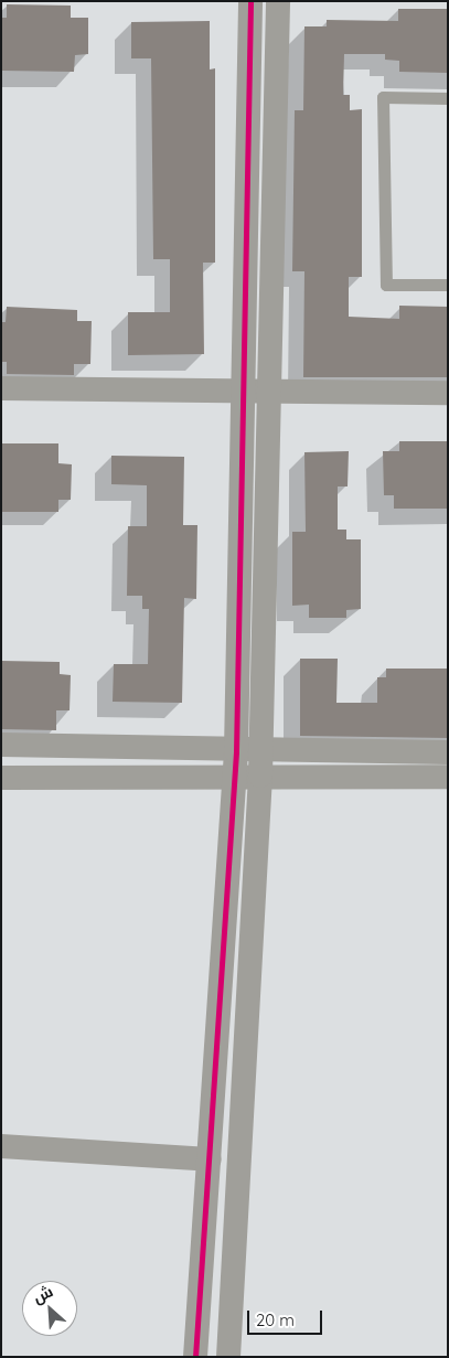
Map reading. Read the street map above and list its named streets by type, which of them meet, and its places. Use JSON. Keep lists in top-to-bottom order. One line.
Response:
{"scale_bar":"20 m","north":"top left"}
